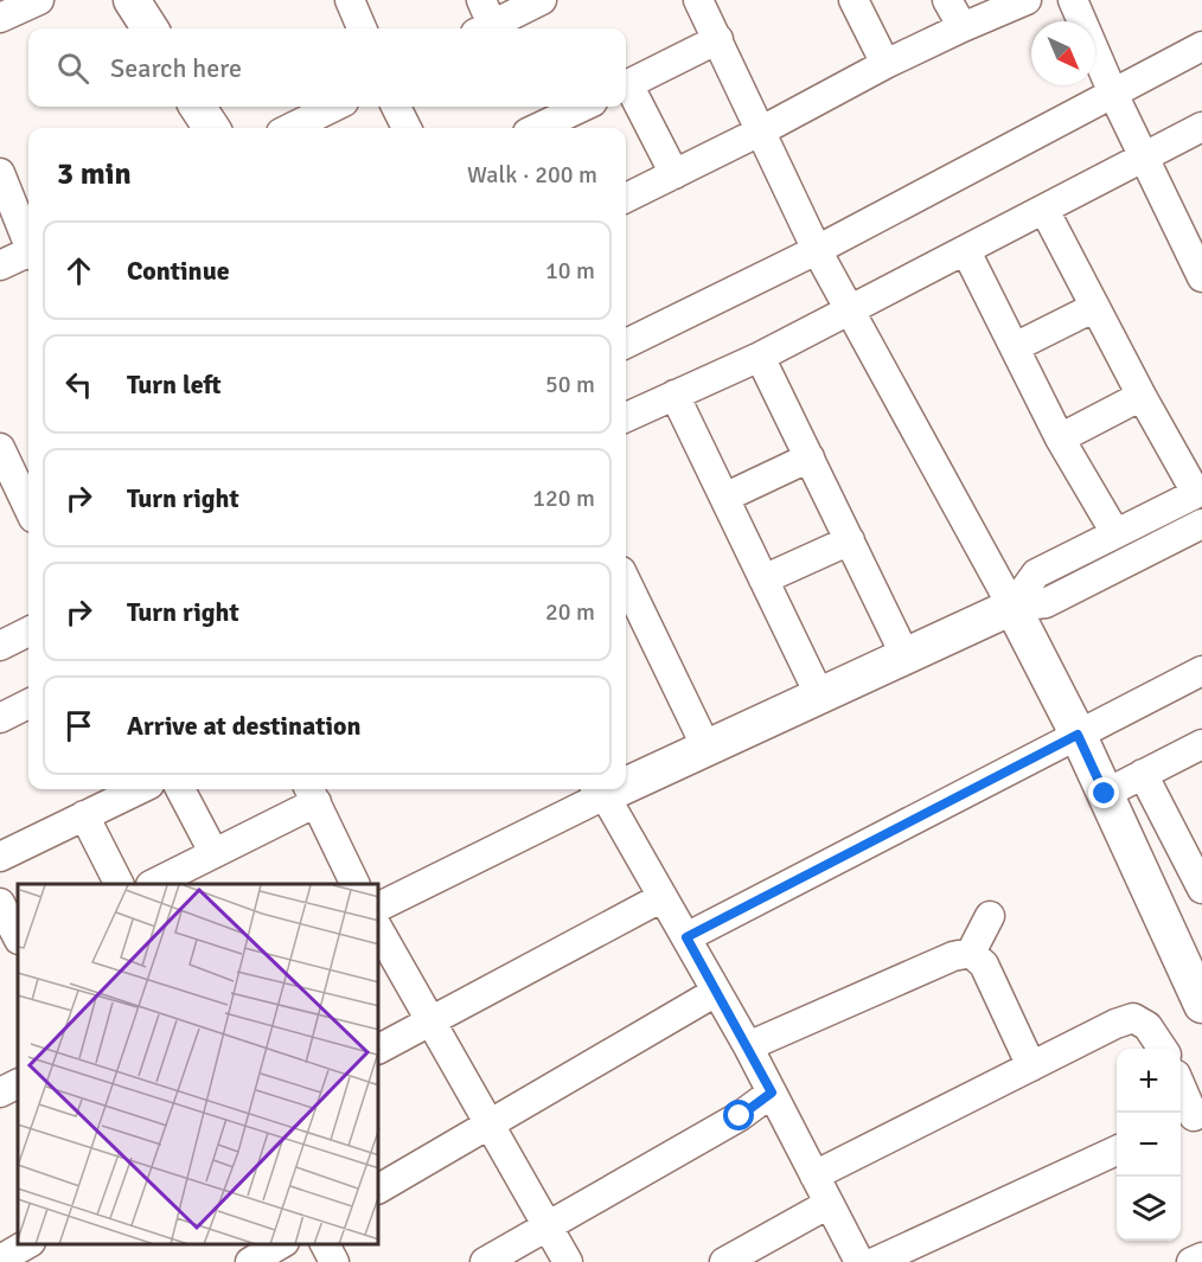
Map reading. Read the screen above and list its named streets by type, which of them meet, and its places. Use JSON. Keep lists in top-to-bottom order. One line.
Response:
{"north":"bottom right","page":{"search":"Search here","heading":["3 min","Walk · 200 m"],"list":[["Continue","10 m"],["Turn left","50 m"],["Turn right","120 m"],["Turn right","20 m"],"Arrive at destination"],"map_buttons":["+","−"]}}
